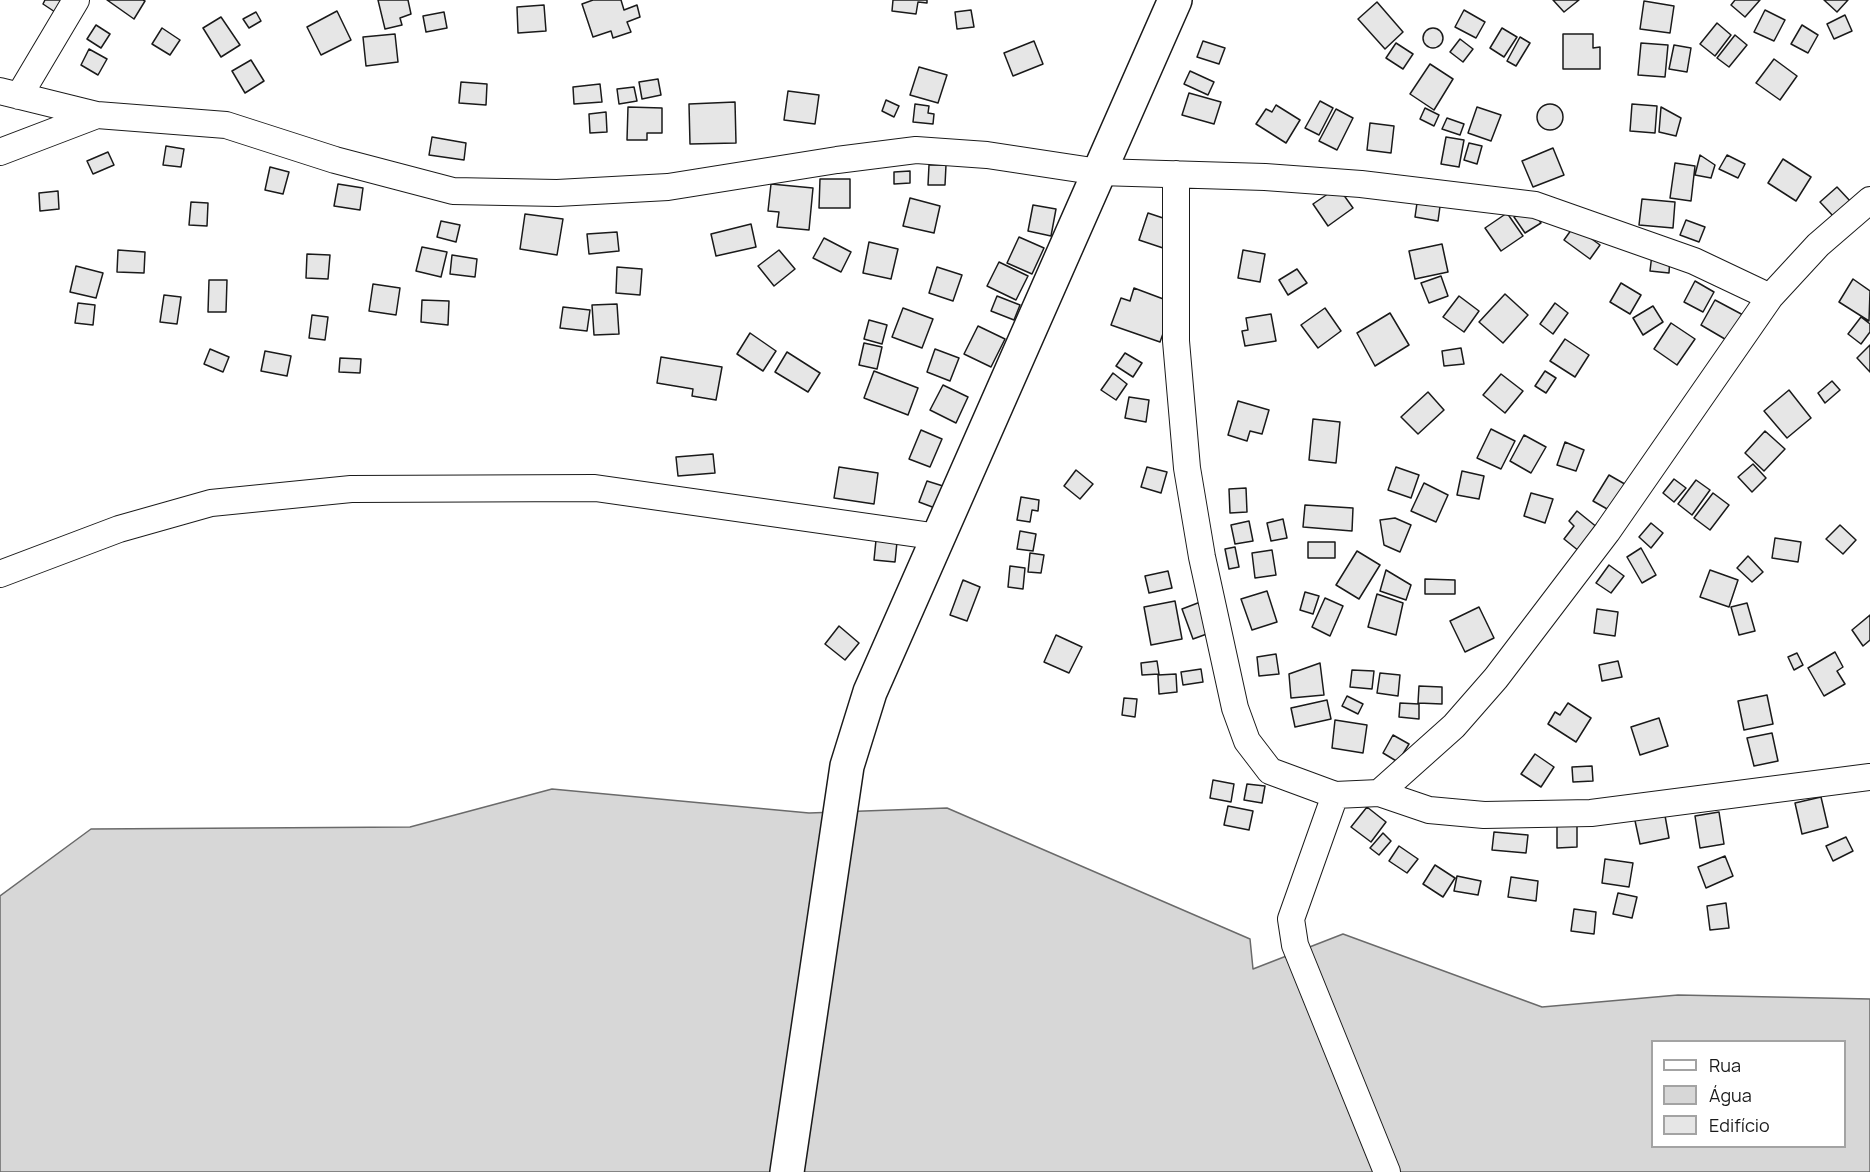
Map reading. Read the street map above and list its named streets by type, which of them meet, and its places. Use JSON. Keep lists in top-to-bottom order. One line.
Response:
{"legend":["Rua","Água","Edifício"]}
